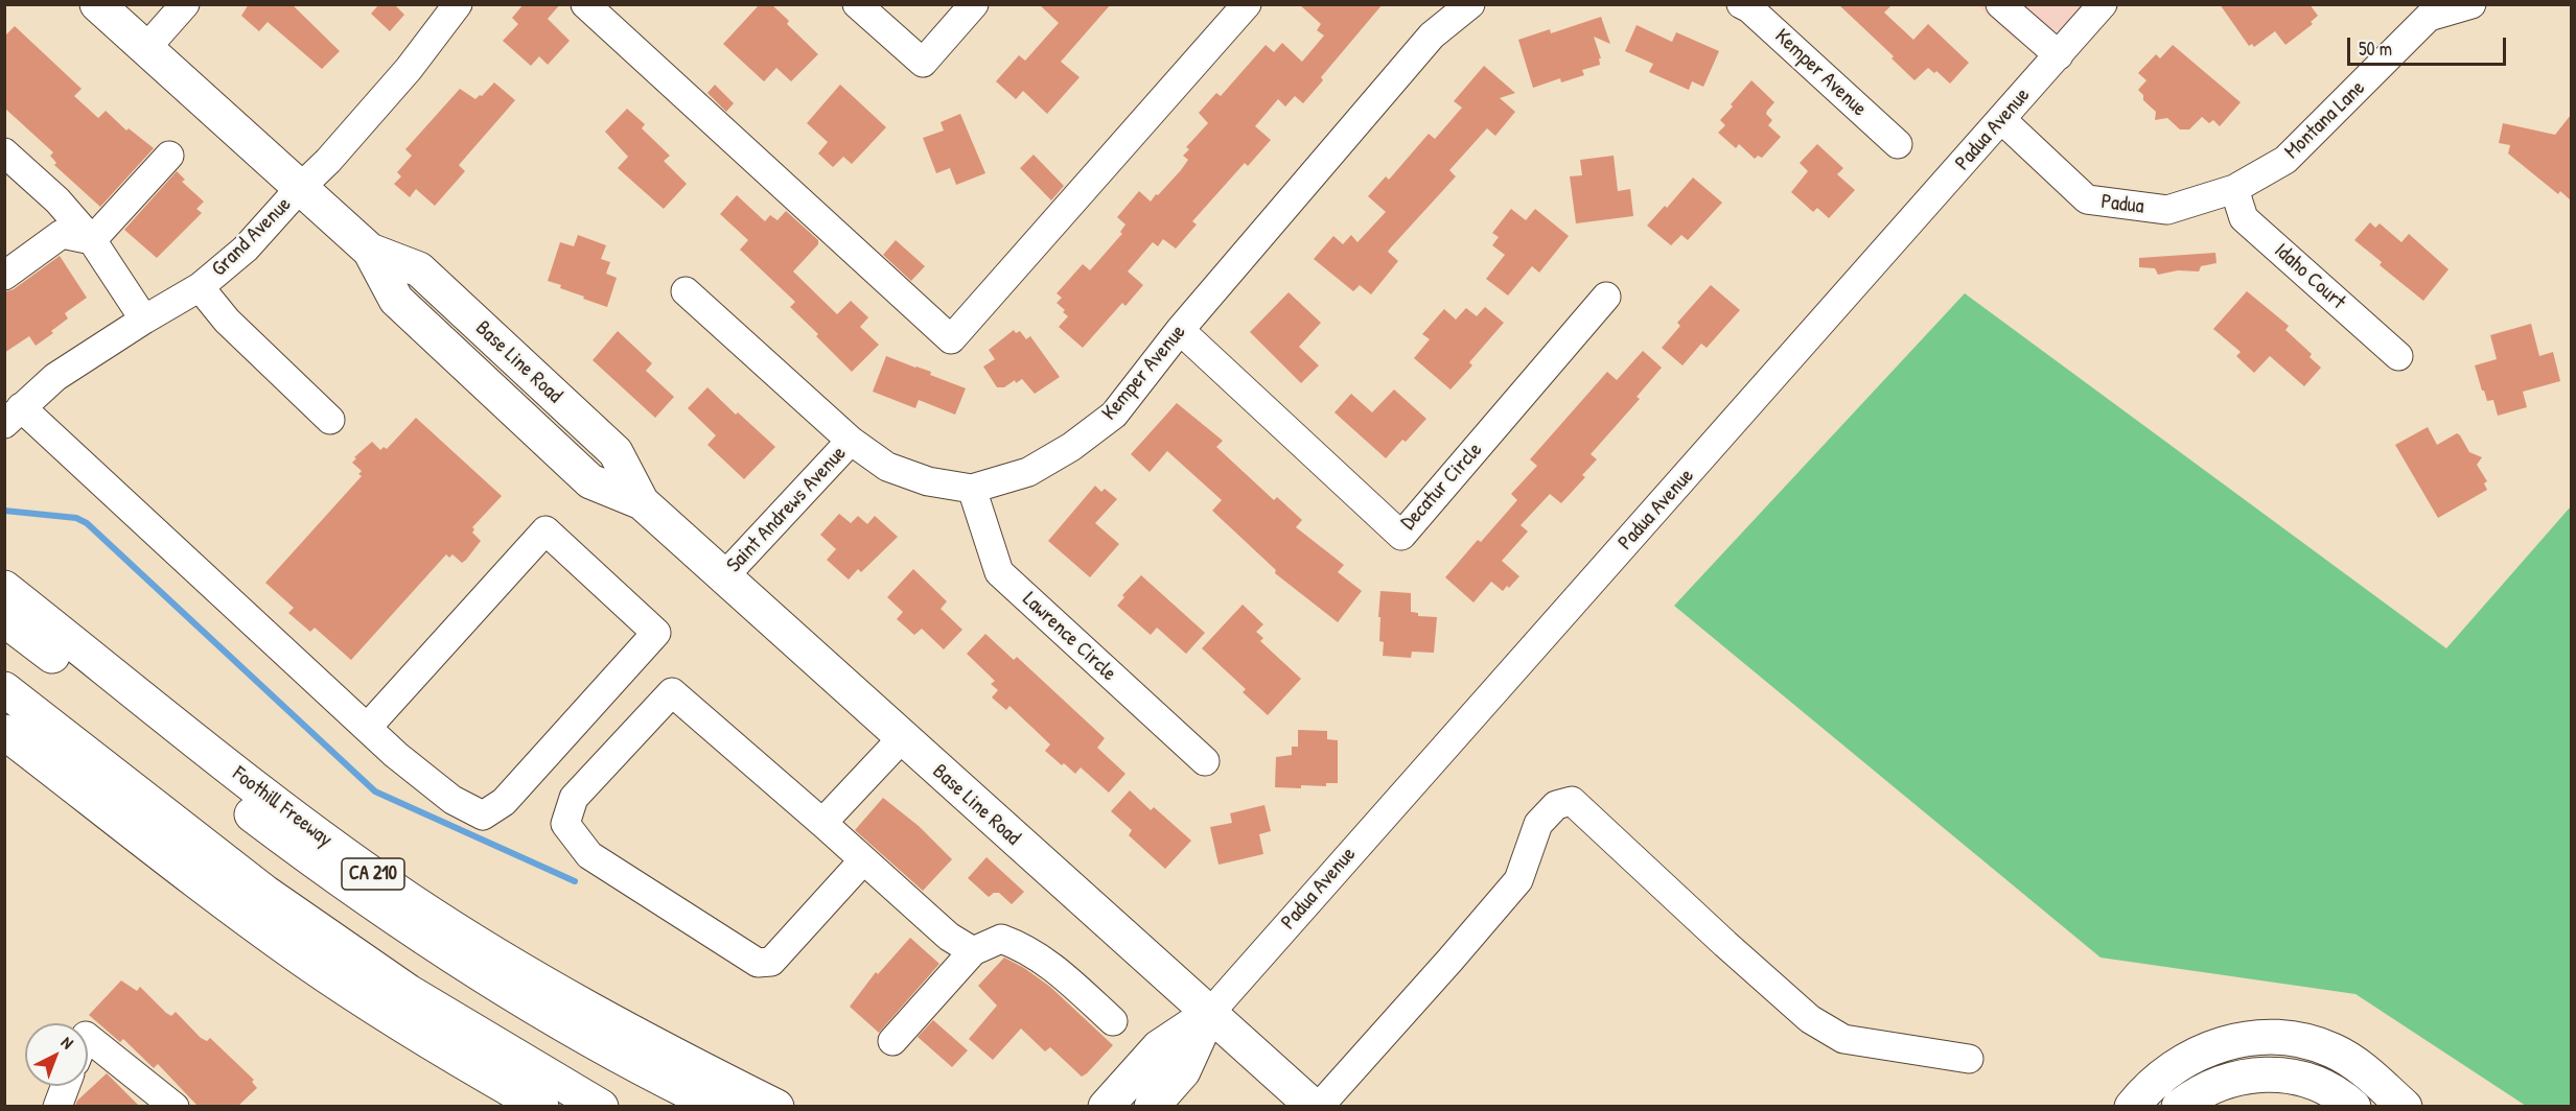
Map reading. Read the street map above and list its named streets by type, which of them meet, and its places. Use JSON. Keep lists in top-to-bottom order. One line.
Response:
{"streets":{"main road":["Base Line Road","Foothill Freeway","CA 210"],"street":["Kemper Avenue","Montana Lane","Padua Avenue","Padua","Grand Avenue","Idaho Court","Decatur Circle","Saint Andrews Avenue","Lawrence Circle"]},"crossings":[["Kemper Avenue","Decatur Circle"],["Kemper Avenue","Saint Andrews Avenue"],["Kemper Avenue","Lawrence Circle"],["Montana Lane","Padua"],["Montana Lane","Idaho Court"],["Padua Avenue","Padua"],["Padua Avenue","Base Line Road"],["Padua","Idaho Court"],["Grand Avenue","Base Line Road"],["Base Line Road","Saint Andrews Avenue"]],"scale_bar":"50 m","north":"top right"}
